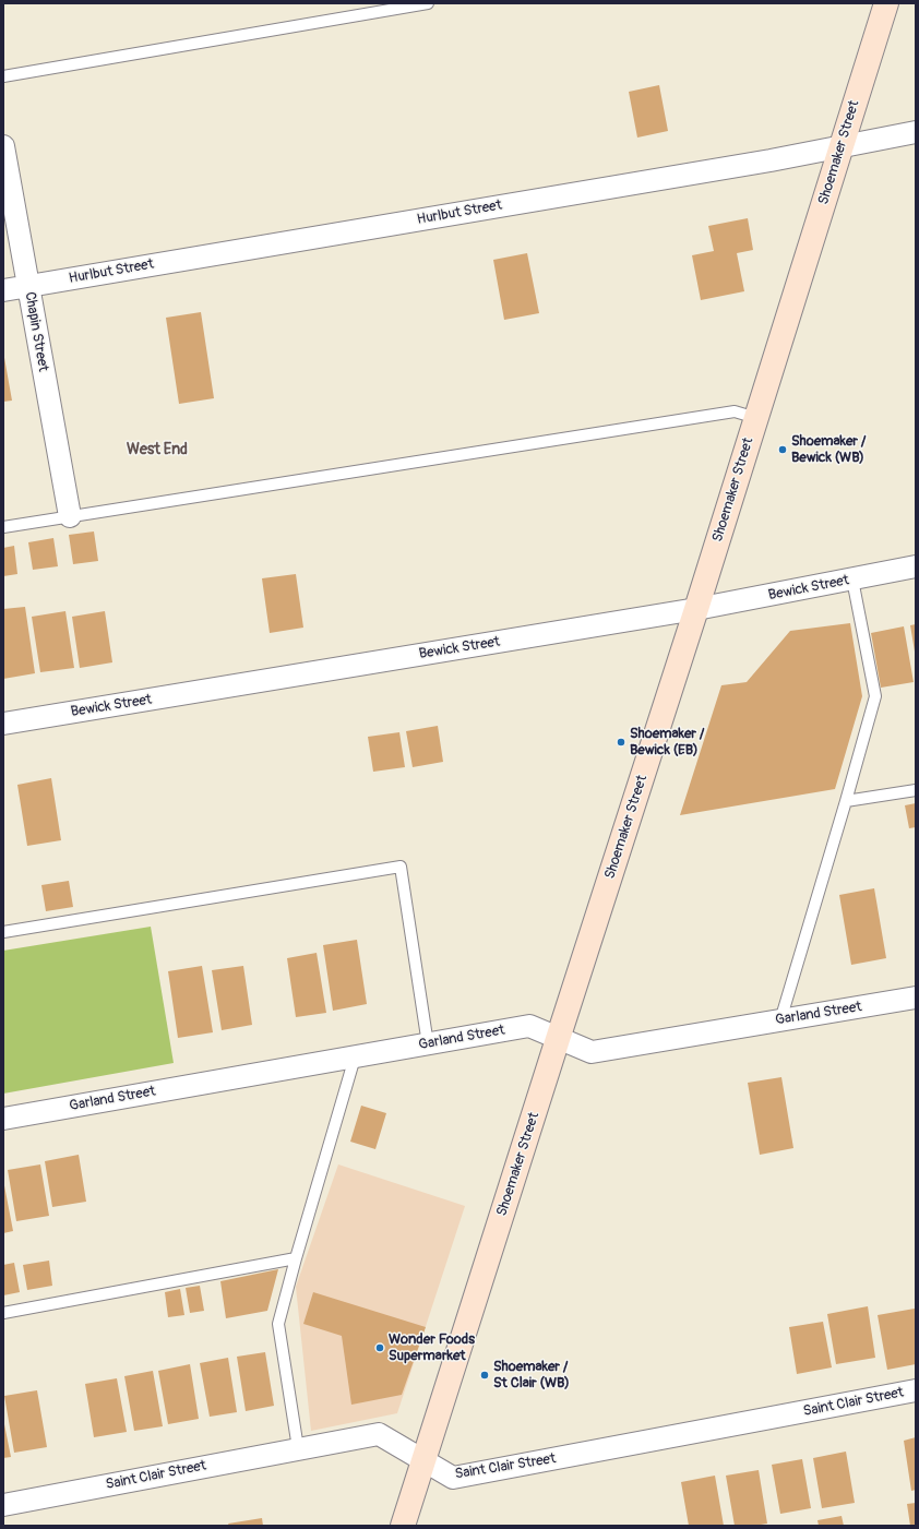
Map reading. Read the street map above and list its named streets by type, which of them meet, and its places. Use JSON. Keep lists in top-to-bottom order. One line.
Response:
{"streets":{"street":["Shoemaker Street","Hurlbut Street","Chapin Street","Bewick Street","Garland Street","Saint Clair Street"]},"crossings":[["Shoemaker Street","Hurlbut Street"],["Shoemaker Street","Bewick Street"],["Shoemaker Street","Garland Street"],["Shoemaker Street","Saint Clair Street"],["Hurlbut Street","Chapin Street"]],"districts":["West End"],"places":["Shoemaker / Bewick (WB)","Shoemaker / Bewick (EB)","Wonder Foods Supermarket","Shoemaker / St Clair (WB)"]}
